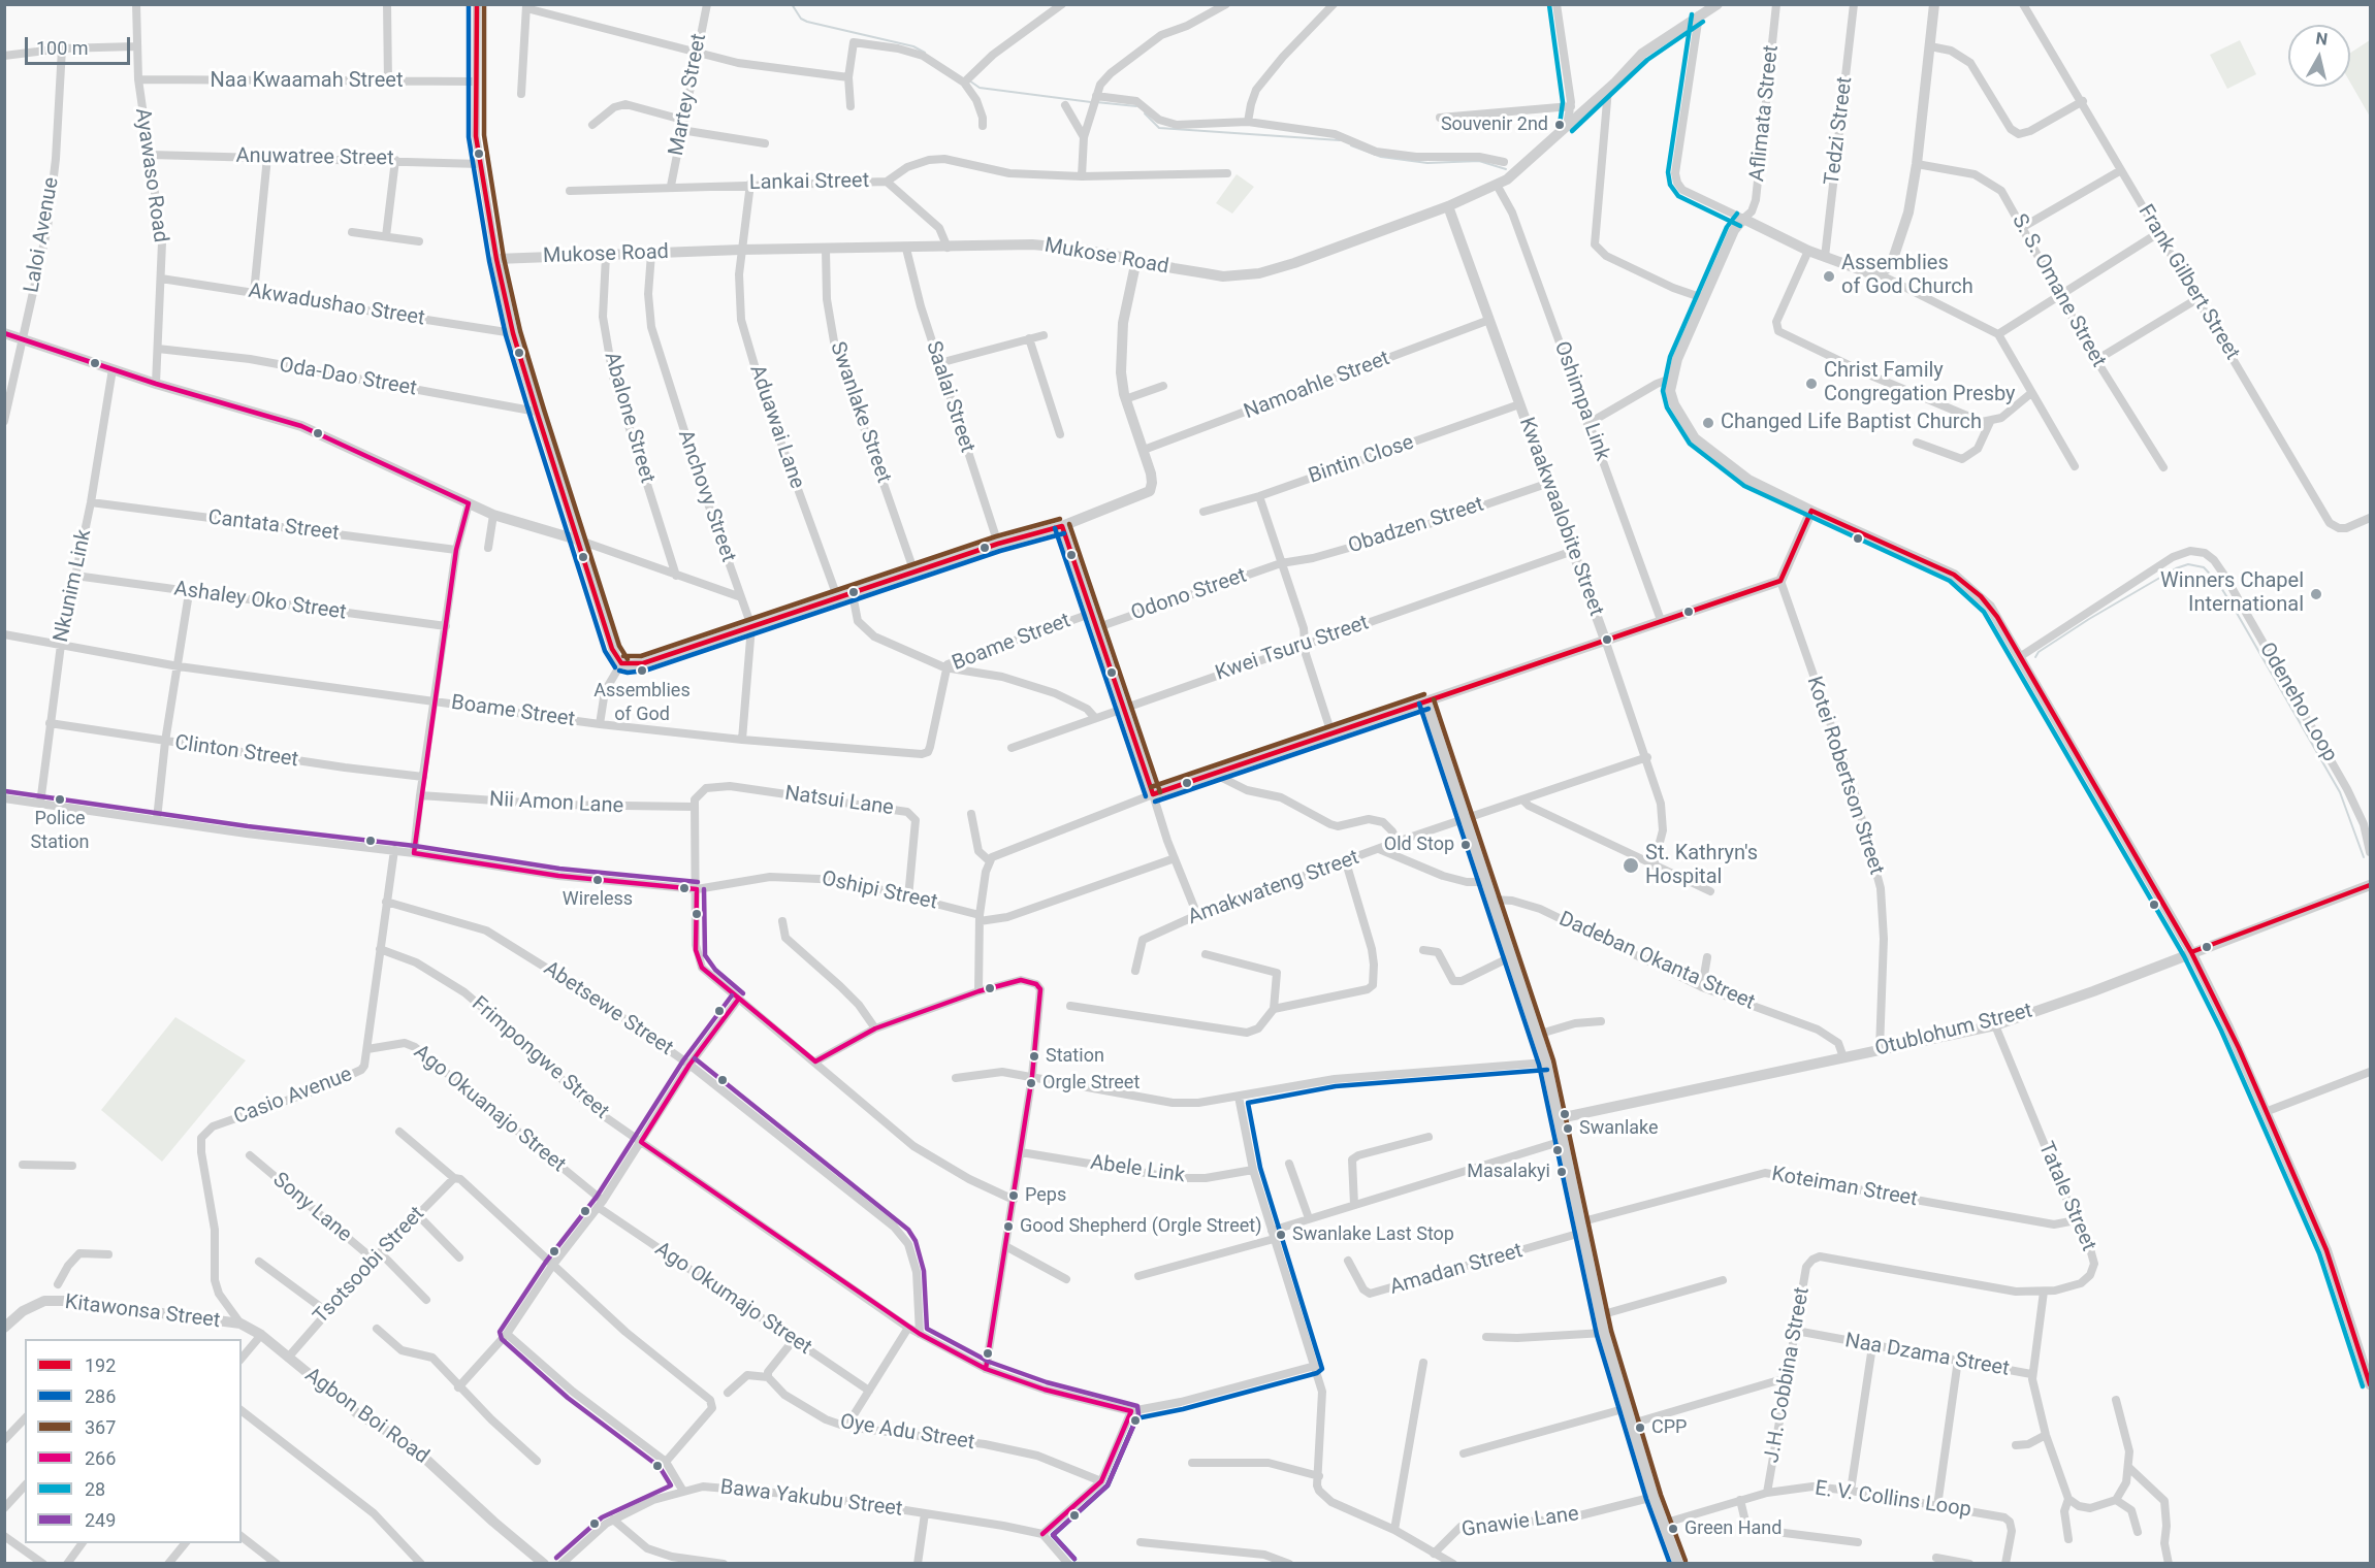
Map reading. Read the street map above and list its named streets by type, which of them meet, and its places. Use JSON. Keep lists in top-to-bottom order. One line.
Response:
{"streets":{"street":["Naa Kwaamah Street","Martey Street","Aflimata Street","Tedzi Street","Anuwatree Street","Ayawaso Road","Lankai Street","Laloi Avenue","Mukose Road","Frank Gilbert Street","S. S. Omane Street","Akwadushao Street","Oda-Dao Street","Namoahle Street","Saalai Street","Oshimpa Link","Swanlake Street","Abalone Street","Aduawai Lane","Bintin Close","Anchovy Street","Kwaakwaalobite Street","Cantata Street","Obadzen Street","Nkunim Link","Odono Street","Ashaley Oko Street","Boame Street","Kwei Tsuru Street","Odeneho Loop","Clinton Street","Kotei Robertson Street","Natsui Lane","Nii Amon Lane","Amakwateng Street","Oshipi Street","Dadeban Okanta Street","Abetsewe Street","Otublohum Street","Frimpongwe Street","Casio Avenue","Ago Okuanajo Street","Abele Link","Koteiman Street","Tatale Street","Sony Lane","Tsotsoobi Street","Amadan Street","Ago Okumajo Street","Kitawonsa Street","Naa Dzama Street","J.H. Cobbina Street","Agbon Boi Road","Oye Adu Street","Bawa Yakubu Street","E. V. Collins Loop","Gnawie Lane"]},"crossings":[["Naa Kwaamah Street","Ayawaso Road"],["Martey Street","Lankai Street"],["Anuwatree Street","Ayawaso Road"],["Ayawaso Road","Akwadushao Street"],["Ayawaso Road","Oda-Dao Street"],["Lankai Street","Aduawai Lane"],["Mukose Road","Saalai Street"],["Mukose Road","Oshimpa Link"],["Mukose Road","Swanlake Street"],["Mukose Road","Abalone Street"],["Mukose Road","Aduawai Lane"],["Mukose Road","Anchovy Street"],["Mukose Road","Kwaakwaalobite Street"],["Namoahle Street","Kwaakwaalobite Street"],["Bintin Close","Kwaakwaalobite Street"],["Anchovy Street","Boame Street"],["Kwaakwaalobite Street","Obadzen Street"],["Kwaakwaalobite Street","Kwei Tsuru Street"],["Kwaakwaalobite Street","Amakwateng Street"],["Cantata Street","Nkunim Link"],["Obadzen Street","Odono Street"],["Nkunim Link","Ashaley Oko Street"],["Nkunim Link","Boame Street"],["Nkunim Link","Clinton Street"],["Nkunim Link","Oshipi Street"],["Kotei Robertson Street","Otublohum Street"],["Natsui Lane","Nii Amon Lane"],["Natsui Lane","Oshipi Street"],["Oshipi Street","Casio Avenue"],["Dadeban Okanta Street","Otublohum Street"],["Abetsewe Street","Frimpongwe Street"],["Abetsewe Street","Casio Avenue"],["Otublohum Street","Tatale Street"],["Frimpongwe Street","Casio Avenue"],["Casio Avenue","Ago Okuanajo Street"],["Casio Avenue","Kitawonsa Street"],["Casio Avenue","Agbon Boi Road"],["Ago Okuanajo Street","Ago Okumajo Street"],["Koteiman Street","Tatale Street"],["Koteiman Street","Amadan Street"],["Tatale Street","J.H. Cobbina Street"],["Sony Lane","Tsotsoobi Street"],["Tsotsoobi Street","Agbon Boi Road"],["Kitawonsa Street","Agbon Boi Road"],["Naa Dzama Street","J.H. Cobbina Street"],["J.H. Cobbina Street","E. V. Collins Loop"]],"places":["Souvenir 2nd","Assemblies of God Church","Christ Family Congregation Presby","Changed Life Baptist Church","Winners Chapel International","Assemblies of God","Police Station","Old Stop","St. Kathryn's Hospital","Wireless","Station","Orgle Street","Swanlake","Masalakyi","Peps","Good Shepherd (Orgle Street)","Swanlake Last Stop","CPP","Green Hand"],"lines":["transit line 192","transit line 286","transit line 367","transit line 28","transit line 266","transit line 249"],"legend":["192","286","367","266","28","249"],"scale_bar":"100 m","north":"top"}
